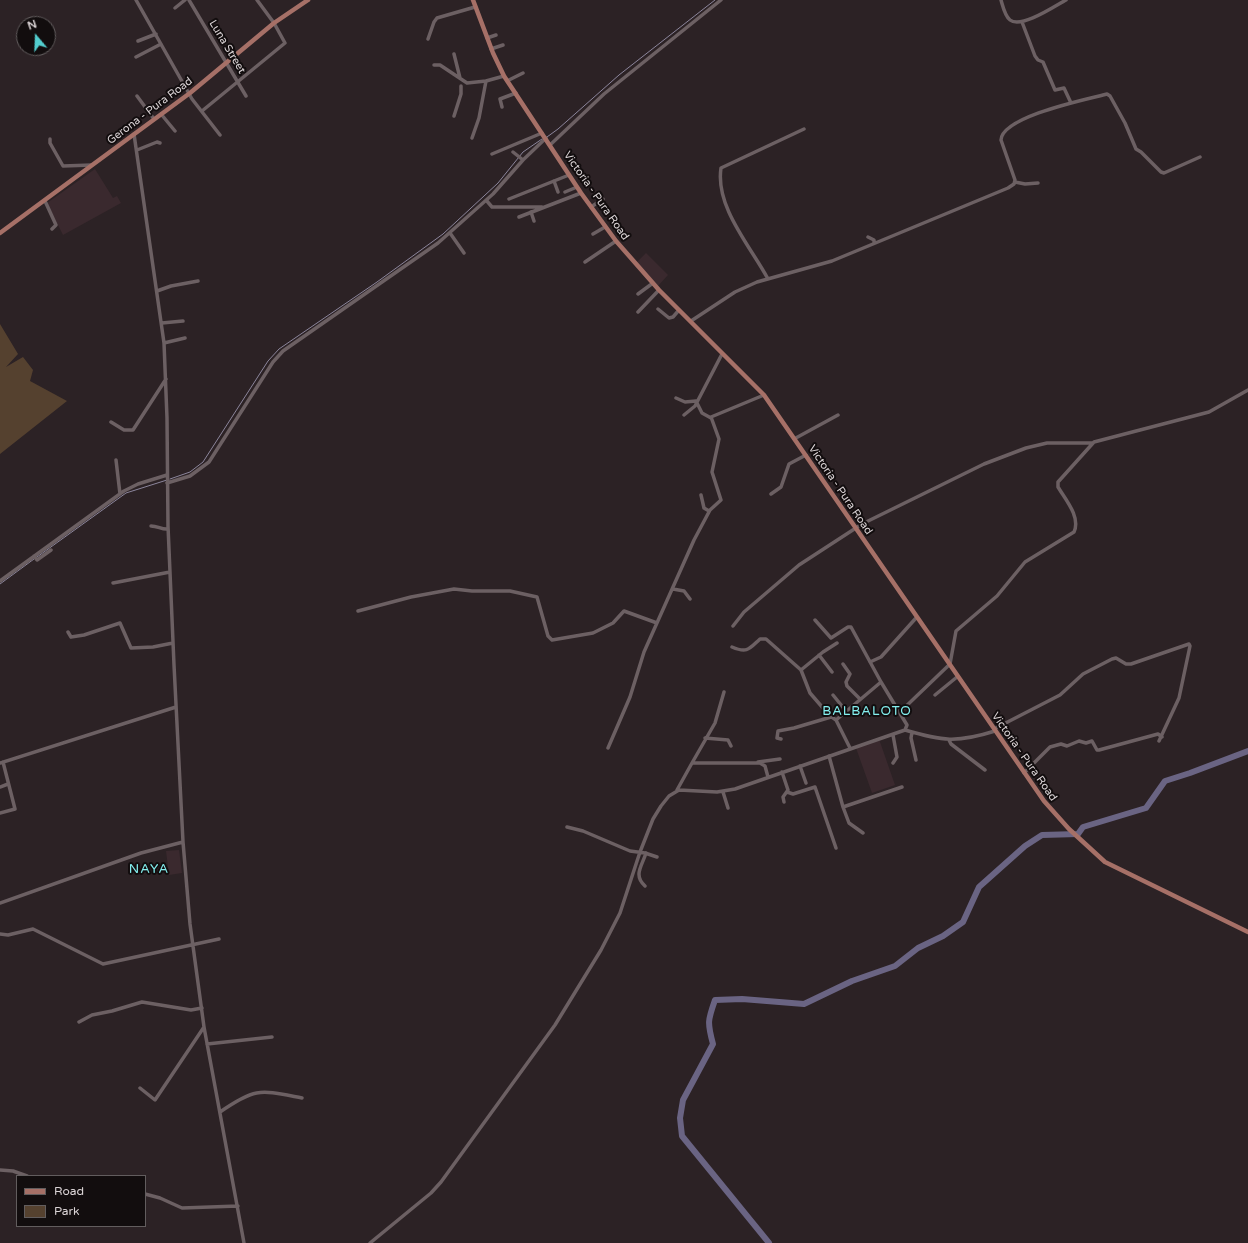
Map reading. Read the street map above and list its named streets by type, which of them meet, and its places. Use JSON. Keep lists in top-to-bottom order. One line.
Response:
{"streets":{"main road":["Gerona - Pura Road","Victoria - Pura Road"],"street":["Luna Street"]},"crossings":[["Luna Street","Gerona - Pura Road"]],"districts":["BALBALOTO","NAYA"],"legend":["Road","Park"],"north":"top"}
